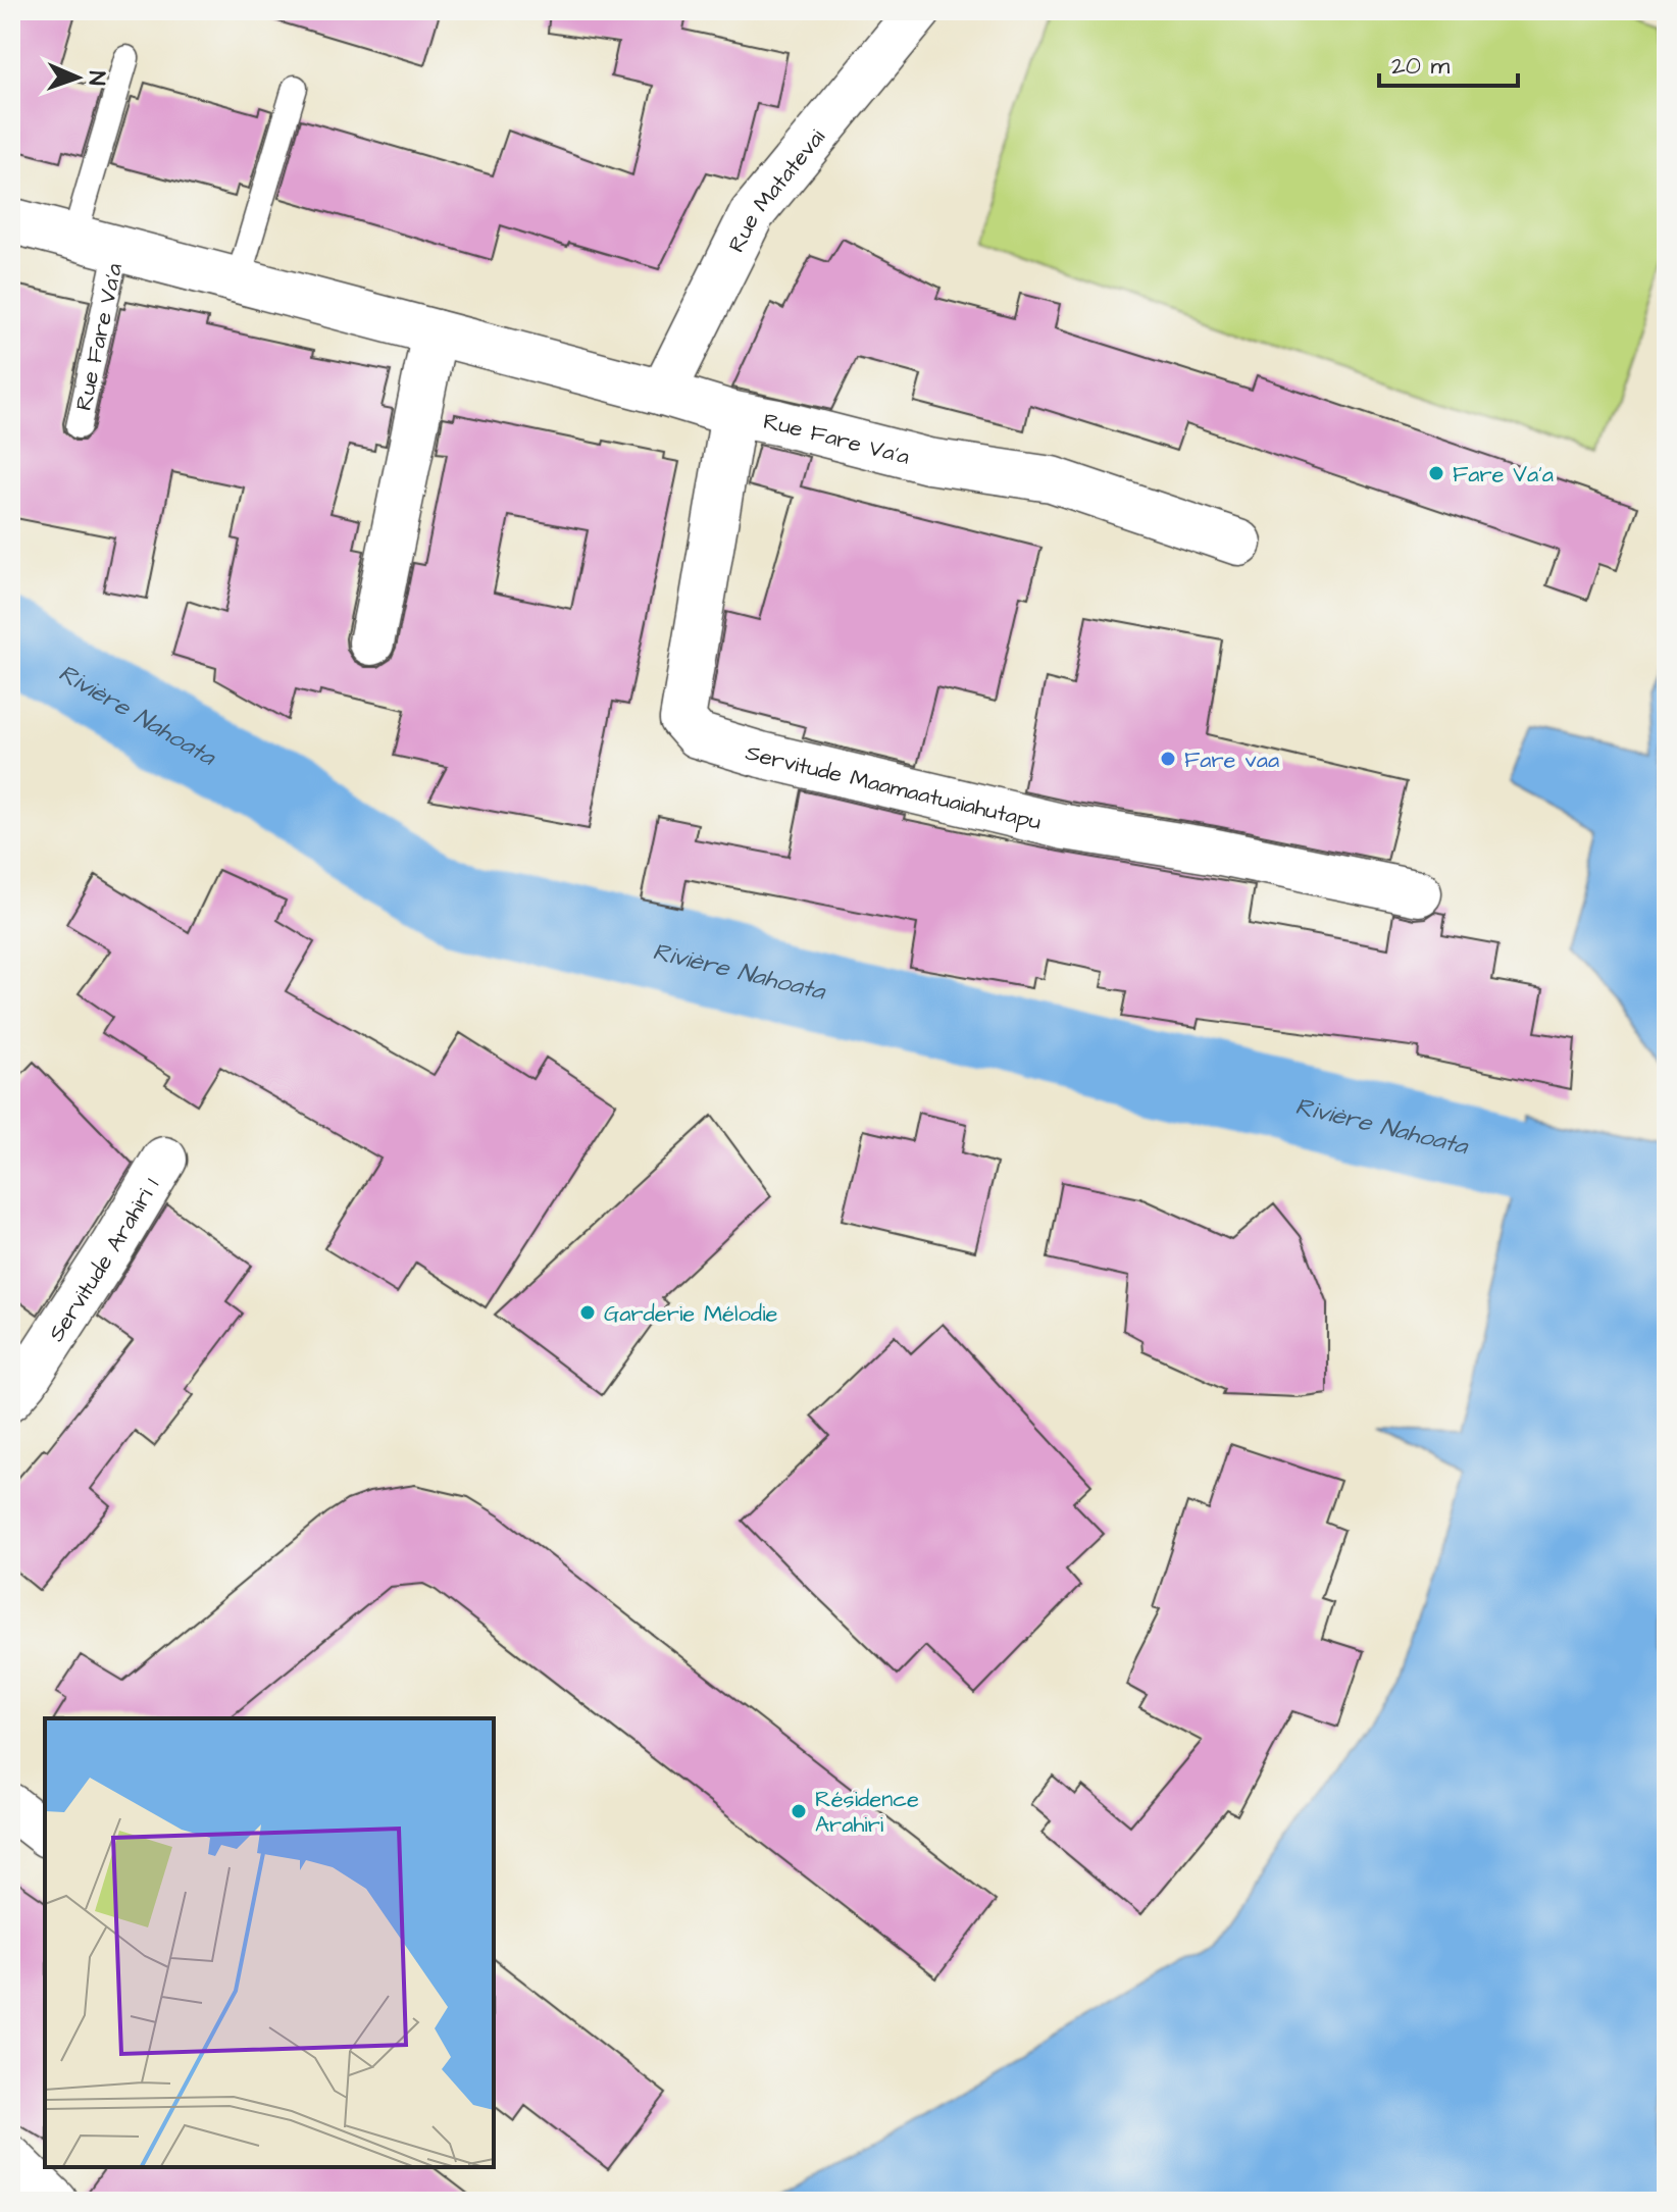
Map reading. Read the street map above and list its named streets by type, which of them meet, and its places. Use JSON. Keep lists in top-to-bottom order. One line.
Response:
{"streets":{"street":["Rue Matatevai","Rue Fare Va'a","Servitude Maamaatuaiahutapu","Servitude Arahiri 1"]},"crossings":[["Rue Matatevai","Rue Fare Va'a"],["Rue Fare Va'a","Servitude Maamaatuaiahutapu"]],"water":["Rivière Nahoata"],"places":["Fare Va’a","Fare vaa","Garderie Mélodie","Résidence Arahiri"],"scale_bar":"20 m","north":"right"}
